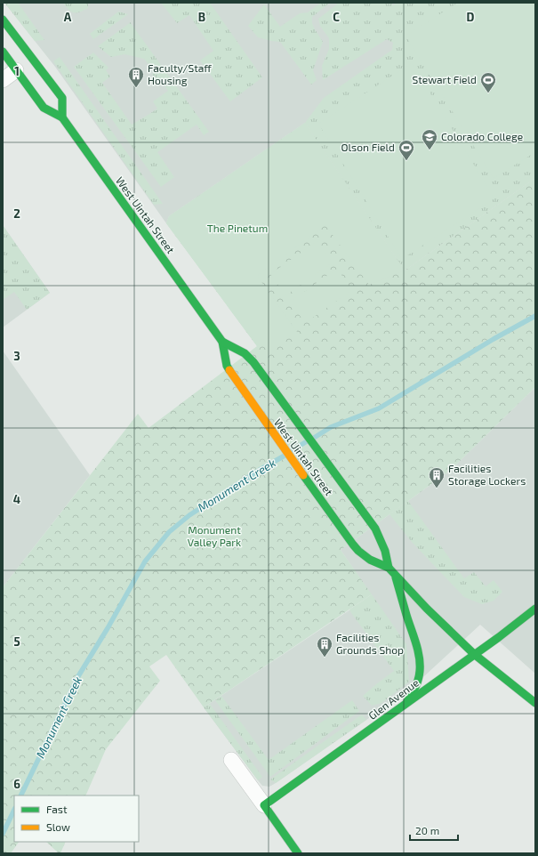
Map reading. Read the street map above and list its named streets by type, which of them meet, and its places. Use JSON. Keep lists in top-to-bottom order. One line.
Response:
{"streets":{"main road":["West Uintah Street","Glen Avenue"]},"crossings":[["West Uintah Street","Glen Avenue"]],"water":["Monument Creek"],"parks":["The Pinetum","Monument Valley Park"],"places":{"building":["Faculty/Staff Housing","Facilities Storage Lockers","Facilities Grounds Shop"],"sports":["Stewart Field","Olson Field"],"school or university":["Colorado College"]},"legend":["Fast","Slow"],"scale_bar":"20 m","grid":{"columns":["A","B","C","D"],"rows":["1","2","3","4","5","6"]}}
